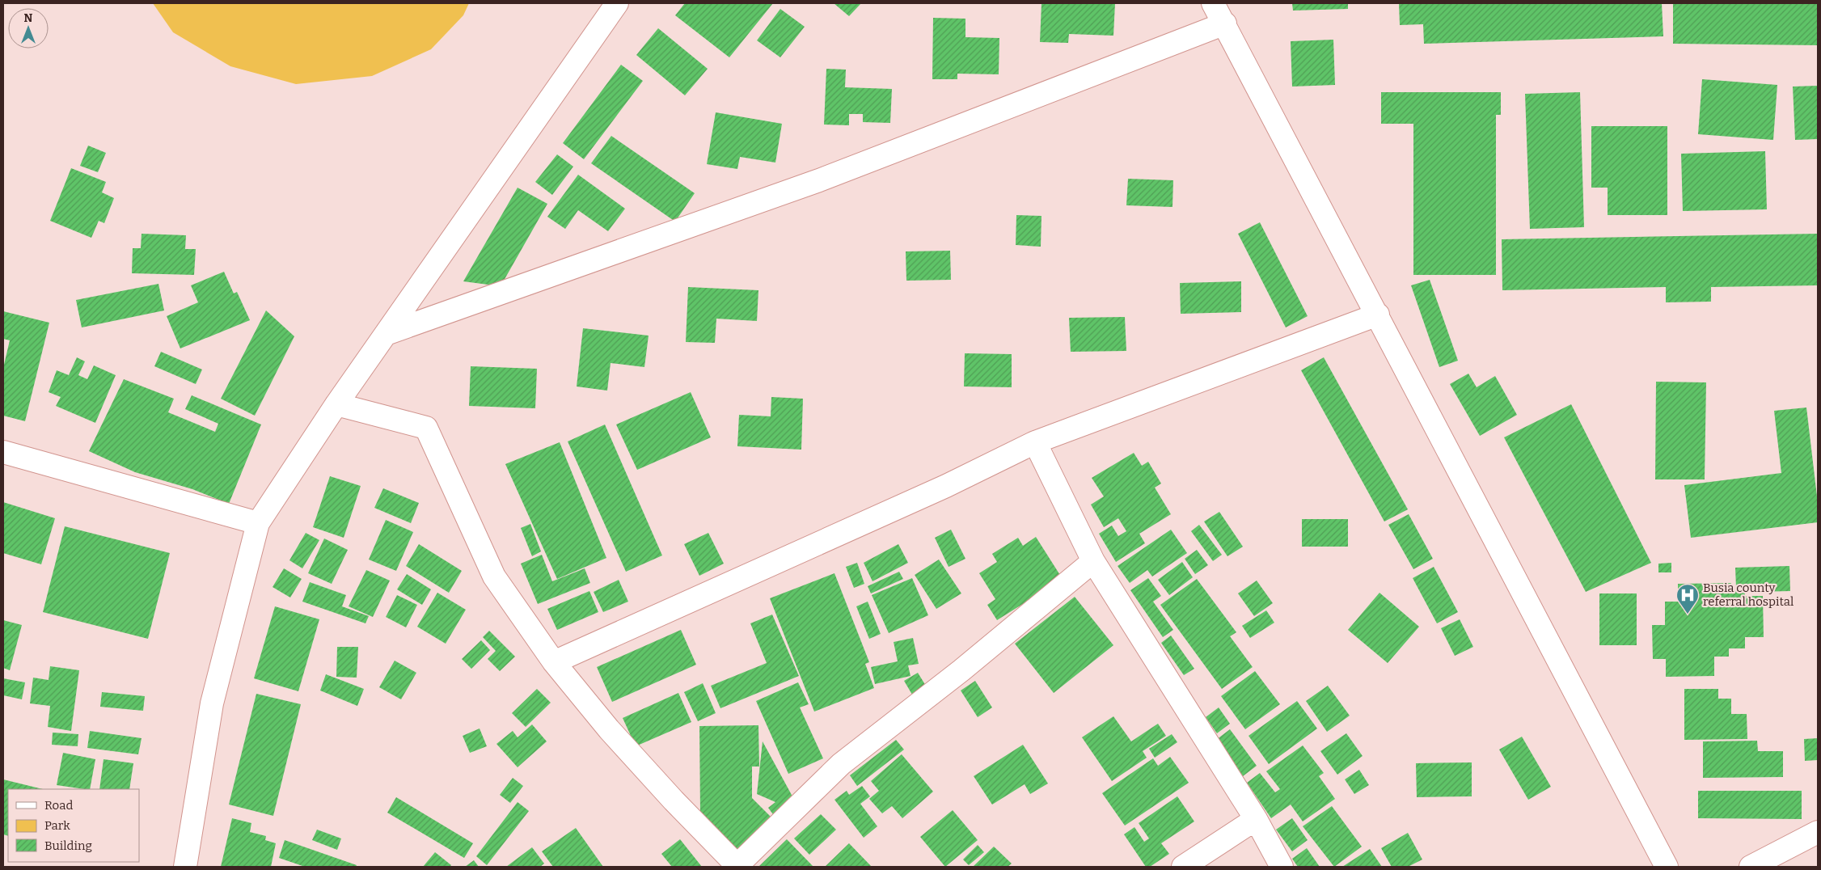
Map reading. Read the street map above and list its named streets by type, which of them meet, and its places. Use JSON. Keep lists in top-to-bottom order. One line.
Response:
{"places":{"hospital":["Busia county referral hospital"]},"legend":["Road","Park","Building"],"north":"top"}
